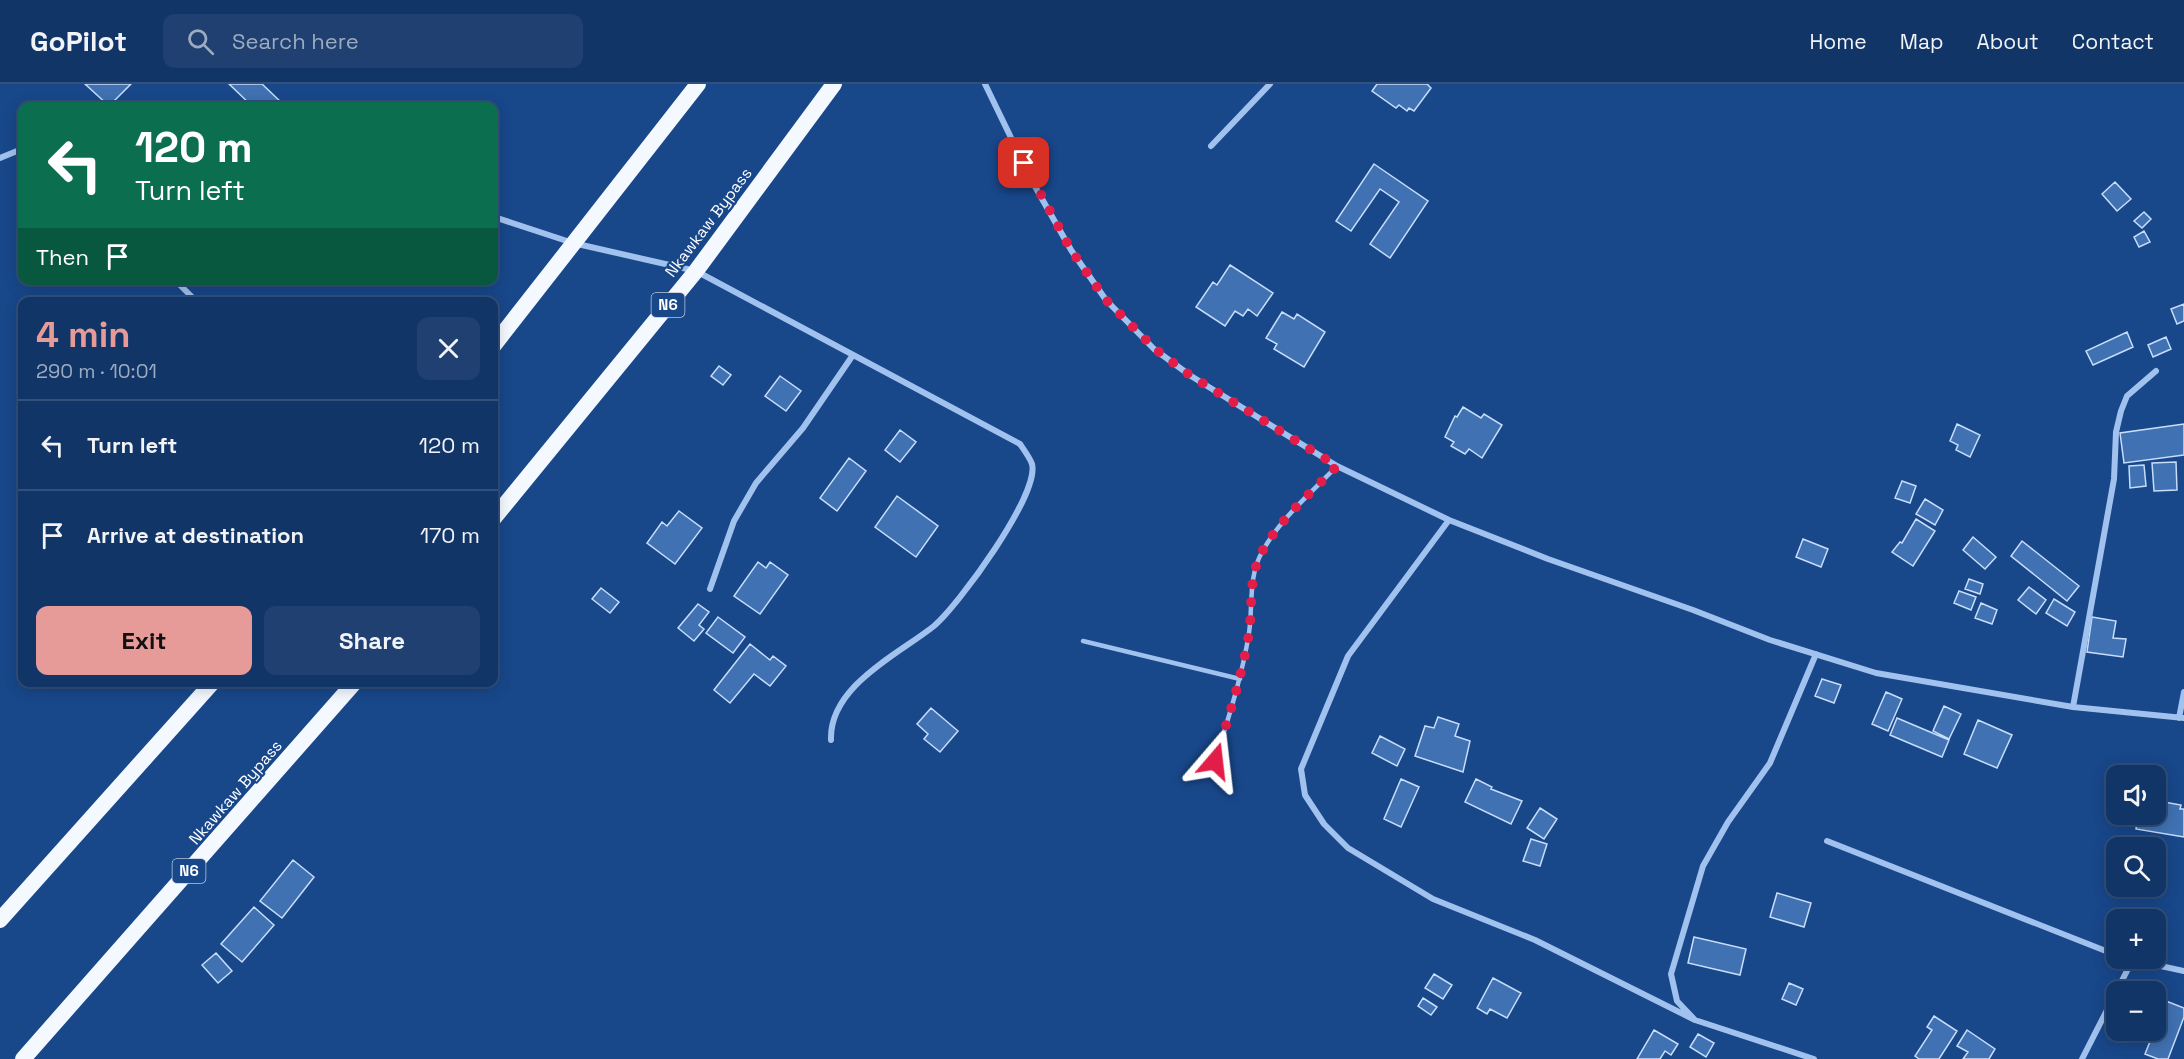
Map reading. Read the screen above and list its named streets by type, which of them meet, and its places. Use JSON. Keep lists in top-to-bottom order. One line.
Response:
{"streets":{"highway":["Nkawkaw Bypass","N6"]},"page":{"header":"GoPilot","search":"Search here","nav":["Home","Map","About","Contact"],"turn":["120 m","Turn left"],"then":"Then","heading":["4 min","290 m · 10:01"],"list":[{"name":"Turn left","value":"120 m"},{"name":"Arrive at destination","value":"170 m"}],"buttons":["Exit","Share"],"map_buttons":["+","−"]}}
